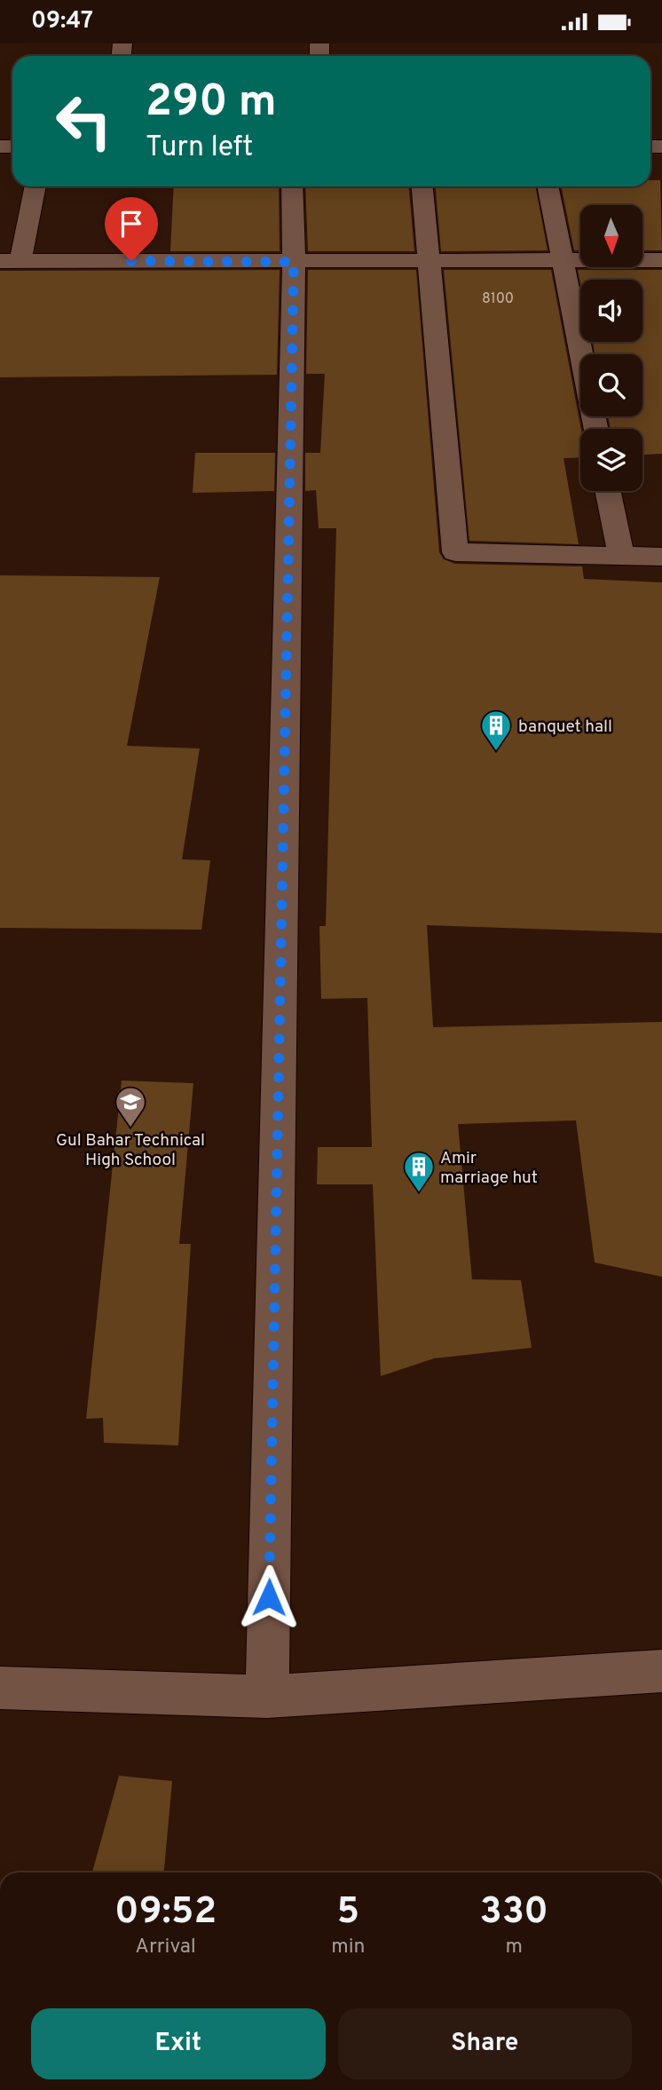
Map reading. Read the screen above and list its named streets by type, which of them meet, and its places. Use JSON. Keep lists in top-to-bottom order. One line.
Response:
{"places":{"building":["banquet hall","Amir marriage hut"],"school or university":["Gul Bahar Technical High School"]},"house_numbers":["8100"],"north":"bottom","page":{"status":"09:47","turn":["290 m","Turn left"],"eta":["09:52","Arrival","5","min","330","m"],"buttons":["Exit","Share"]}}
